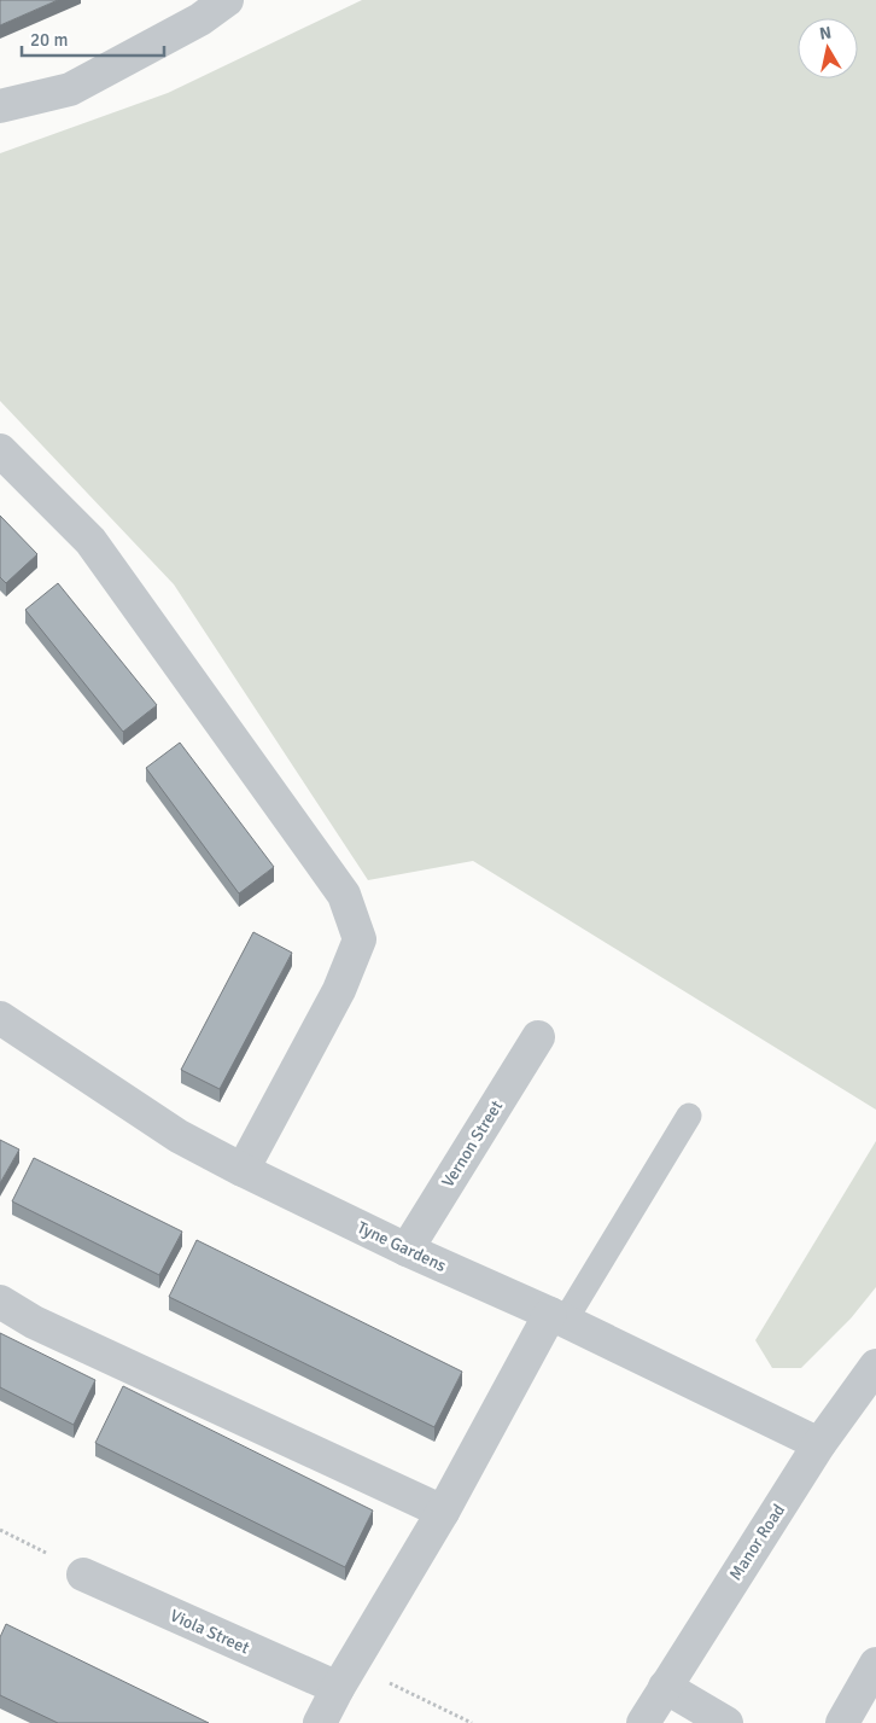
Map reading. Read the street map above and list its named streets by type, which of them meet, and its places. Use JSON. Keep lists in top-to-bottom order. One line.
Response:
{"streets":{"street":["Vernon Street","Tyne Gardens","Manor Road","Viola Street"]},"crossings":[["Vernon Street","Tyne Gardens"],["Tyne Gardens","Manor Road"]],"scale_bar":"20 m","north":"top"}
